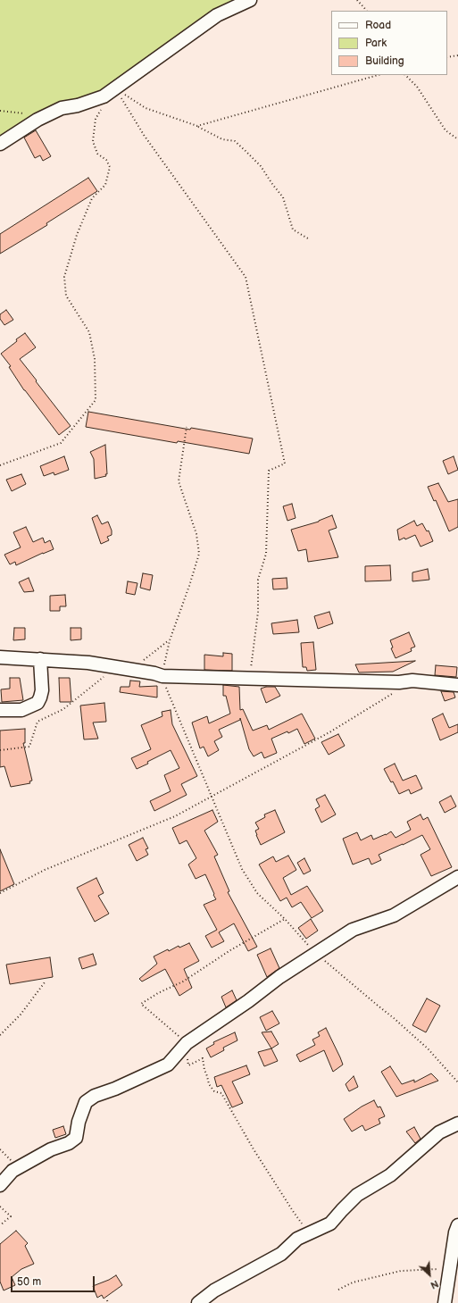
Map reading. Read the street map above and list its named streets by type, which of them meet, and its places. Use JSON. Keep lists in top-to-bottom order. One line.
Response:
{"legend":["Road","Park","Building"],"scale_bar":"50 m","north":"bottom right"}
